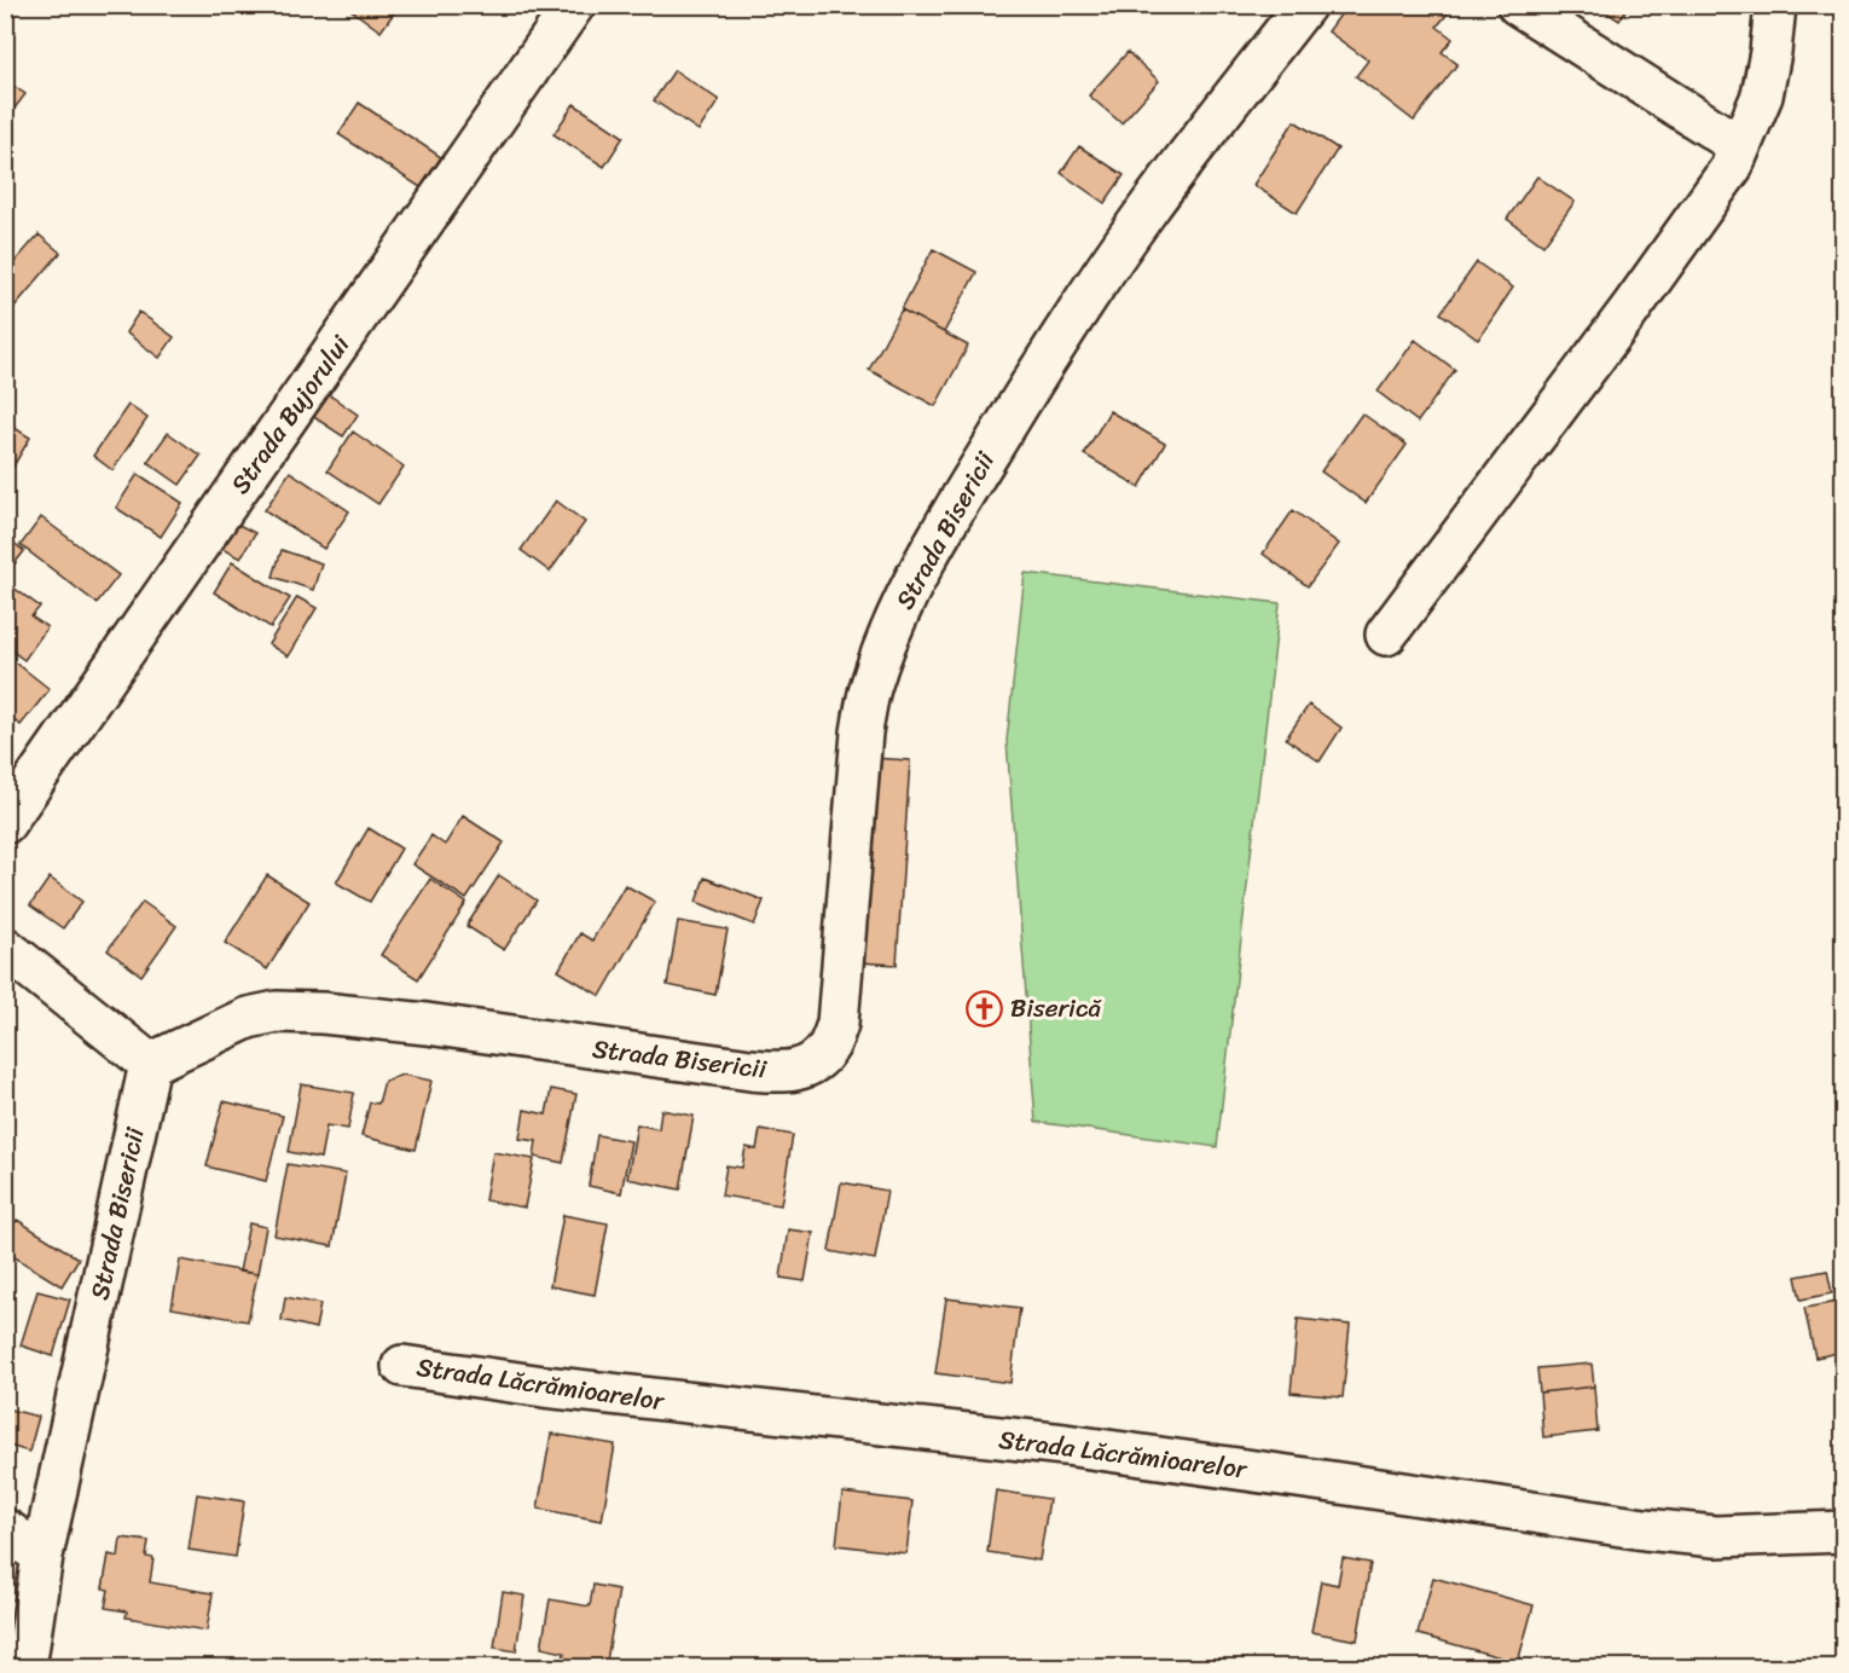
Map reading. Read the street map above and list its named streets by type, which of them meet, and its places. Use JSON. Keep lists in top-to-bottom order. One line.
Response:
{"streets":{"street":["Strada Bujorului","Strada Bisericii","Strada Lăcrămioarelor"]},"places":{"church":["Biserică"]}}
